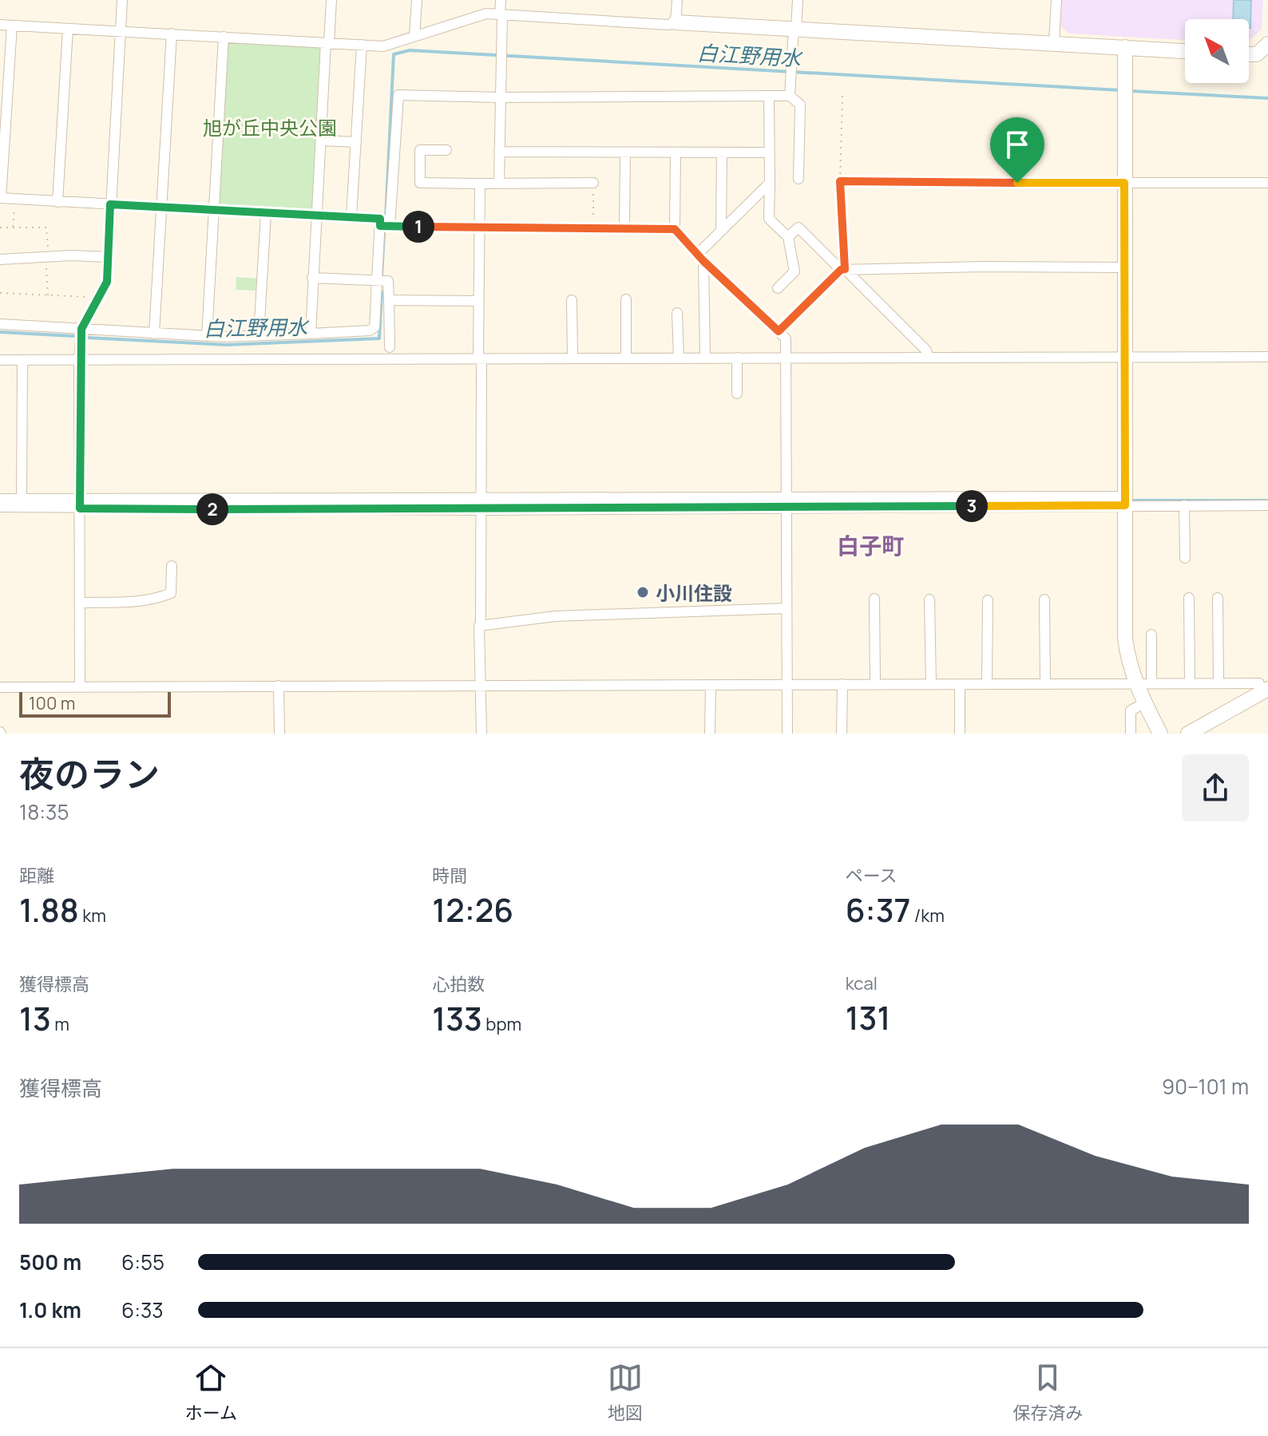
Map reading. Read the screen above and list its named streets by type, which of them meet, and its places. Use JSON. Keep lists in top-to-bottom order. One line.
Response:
{"districts":["白子町"],"water":["白江野用水"],"parks":["旭が丘中央公園"],"places":["小川住設"],"scale_bar":"100 m","north":"top left","page":{"pins":["1","3","2"],"scale":"100 m","heading":["夜のラン","18:35"],"stats":[["距離","1.88 km"],["時間","12:26"],["ペース","6:37 /km"],["獲得標高","13 m"],["心拍数","133 bpm"],["kcal","131"]],"chart":["獲得標高","90–101 m"],"list":[{"name":"500 m","note":"6:55"},{"name":"1.0 km","note":"6:33"}],"tabs":["ホーム","地図","保存済み"]}}
